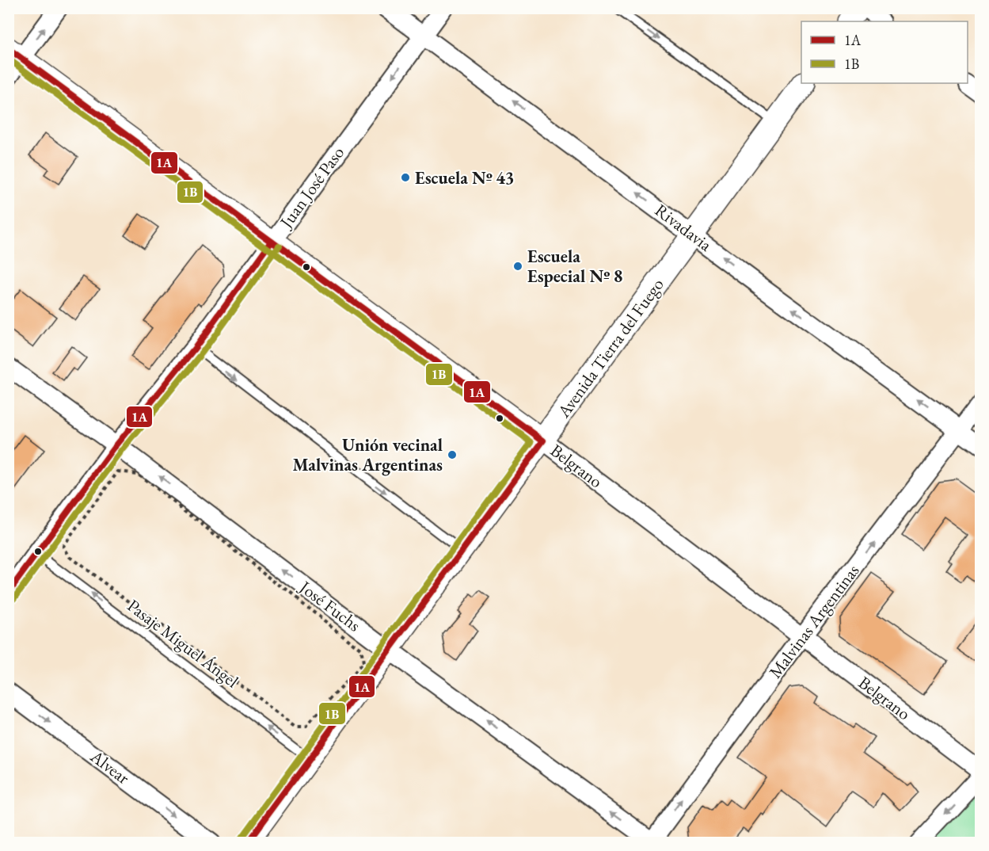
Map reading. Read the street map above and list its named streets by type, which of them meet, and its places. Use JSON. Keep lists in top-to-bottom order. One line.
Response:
{"streets":{"street":["Juan José Paso","Rivadavia","Avenida Tierra del Fuego","Belgrano","José Fuchs","Malvinas Argentinas","Alvear"],"lane":["Pasaje Miguel Ángel"]},"crossings":[["Juan José Paso","Rivadavia"],["Juan José Paso","Belgrano"],["Juan José Paso","José Fuchs"],["Juan José Paso","Pasaje Miguel Ángel"],["Rivadavia","Avenida Tierra del Fuego"],["Rivadavia","Malvinas Argentinas"],["Avenida Tierra del Fuego","Belgrano"],["Avenida Tierra del Fuego","José Fuchs"],["Avenida Tierra del Fuego","Pasaje Miguel Ángel"],["Belgrano","Malvinas Argentinas"],["José Fuchs","Malvinas Argentinas"]],"one_way":["Juan José Paso","Rivadavia","José Fuchs","Malvinas Argentinas","Pasaje Miguel Ángel","Alvear"],"places":["Escuela Nº 43","Escuela Especial Nº 8","Unión vecinal Malvinas Argentinas"],"lines":["transit line 1A","transit line 1B"],"legend":["1A","1B"]}
